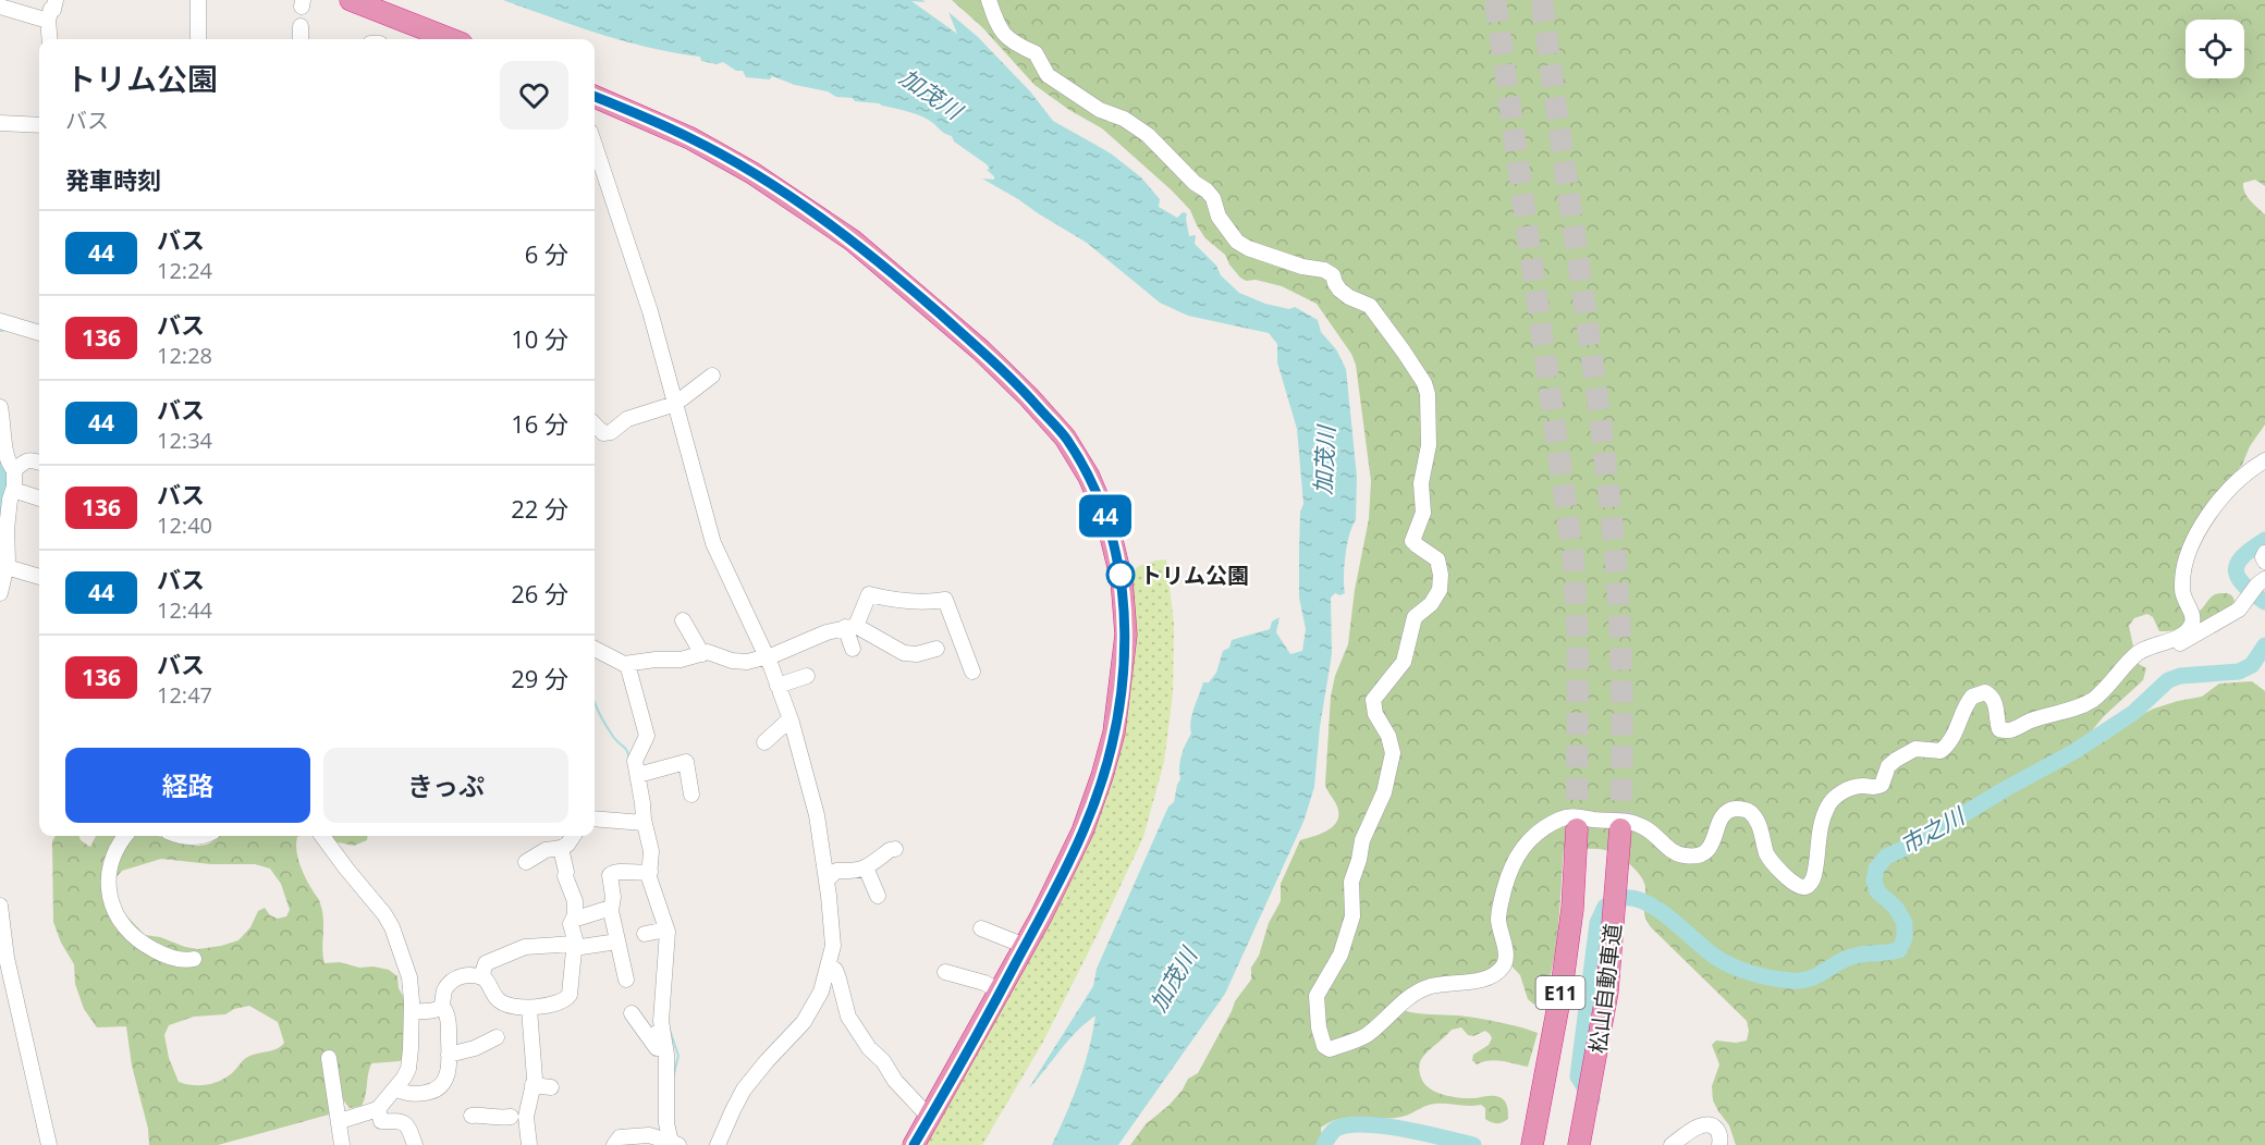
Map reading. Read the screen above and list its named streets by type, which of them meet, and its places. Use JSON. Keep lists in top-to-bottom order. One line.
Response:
{"streets":{"highway":["松山自動車道","E11"]},"water":["加茂川","市之川"],"places":["トリム公園"],"lines":["bus line 44"],"page":{"on_map":"44","heading":[["トリム公園","バス"],"発車時刻"],"list":[{"mark":"44","name":"バス","note":"12:24","value":"6 分"},{"mark":"136","name":"バス","note":"12:28","value":"10 分"},{"mark":"44","name":"バス","note":"12:34","value":"16 分"},{"mark":"136","name":"バス","note":"12:40","value":"22 分"},{"mark":"44","name":"バス","note":"12:44","value":"26 分"},{"mark":"136","name":"バス","note":"12:47","value":"29 分"}],"buttons":["経路","きっぷ"]}}
